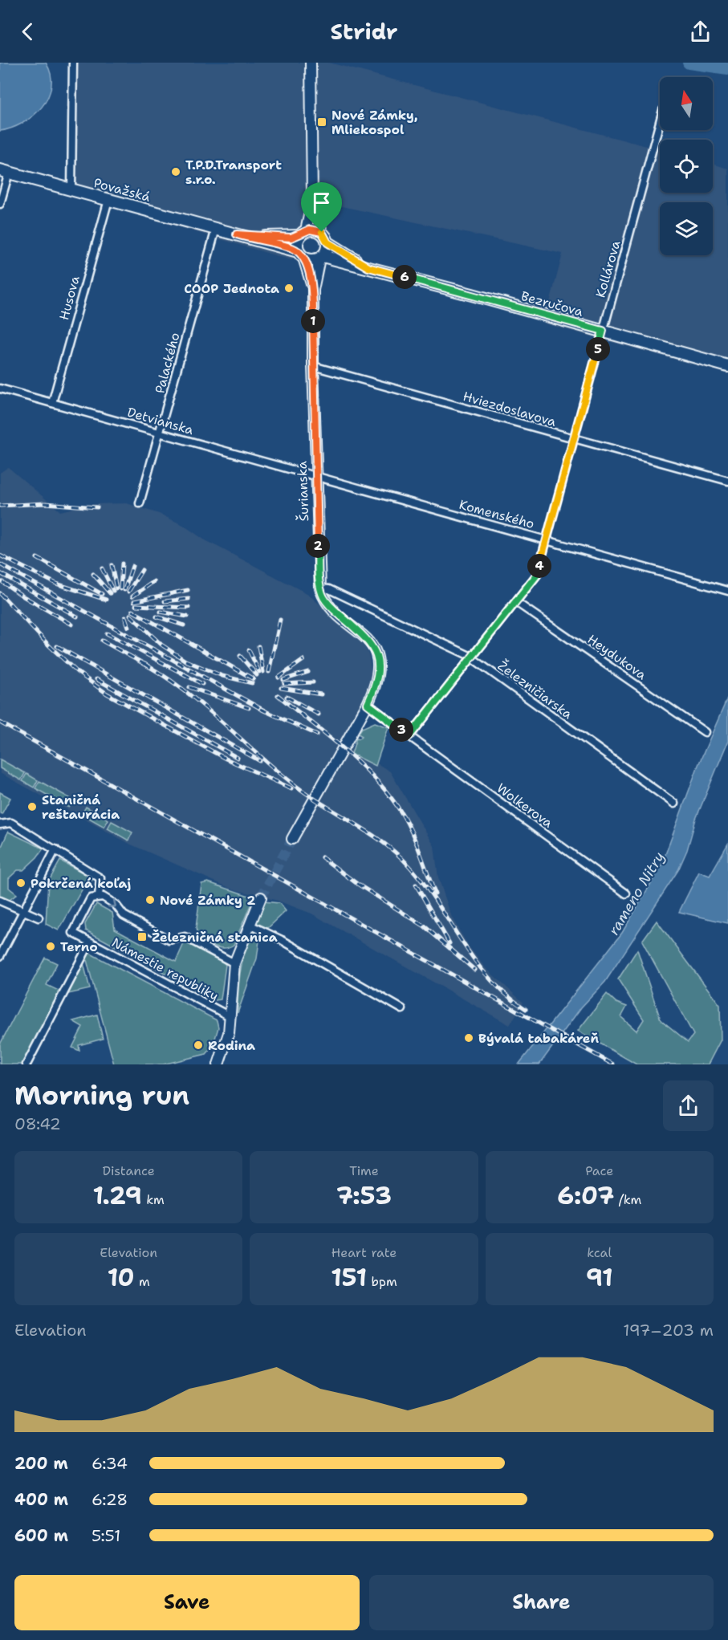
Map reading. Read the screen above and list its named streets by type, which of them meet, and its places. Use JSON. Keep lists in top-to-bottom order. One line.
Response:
{"streets":{"main road":["Považská","Bezručova"],"street":["Kollárova","Husova","Palackého","Hviezdoslavova","Detvianska","Šurianska","Komenského","Heydukova","Železničiarska","Wolkerova","Námestie republiky"]},"crossings":[["Považská","Husova"],["Považská","Bezručova"],["Považská","Palackého"],["Považská","Šurianska"],["Kollárova","Bezručova"],["Kollárova","Hviezdoslavova"],["Kollárova","Komenského"],["Kollárova","Heydukova"],["Kollárova","Železničiarska"],["Kollárova","Wolkerova"],["Husova","Detvianska"],["Bezručova","Šurianska"],["Palackého","Detvianska"],["Hviezdoslavova","Šurianska"],["Detvianska","Šurianska"],["Detvianska","Komenského"],["Šurianska","Komenského"],["Šurianska","Železničiarska"]],"water":["rameno Nitry"],"places":{"transit":["Nové Zámky, Mliekospol","Železničná stanica"],"other":["T.P.D.Transport s.r.o.","COOP Jednota","Staničná reštaurácia","Pokrčená koľaj","Nové Zámky 2","Terno","Bývalá tabakáreň","Rodina"]},"north":"top","page":{"header":"Stridr","pins":["6","1","5","2","4","3"],"heading":["Morning run","08:42"],"stats":[["Distance","1.29 km"],["Time","7:53"],["Pace","6:07 /km"],["Elevation","10 m"],["Heart rate","151 bpm"],["kcal","91"]],"chart":["Elevation","197–203 m"],"list":[{"name":"200 m","note":"6:34"},{"name":"400 m","note":"6:28"},{"name":"600 m","note":"5:51"}],"buttons":["Save","Share"]}}
